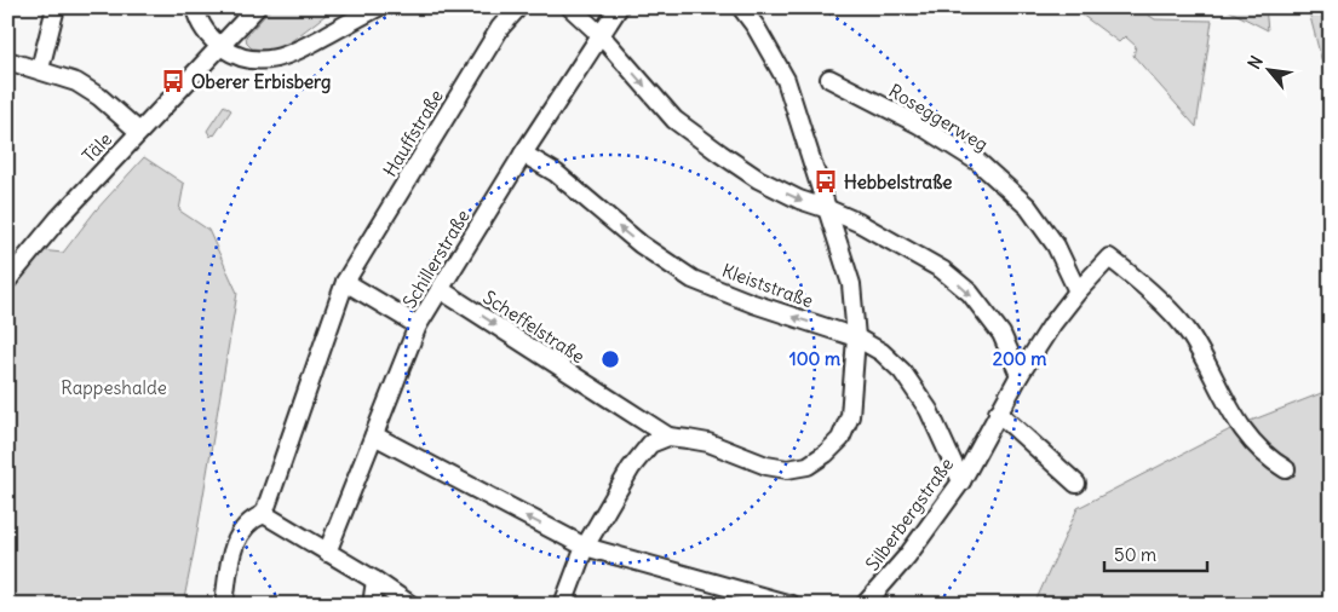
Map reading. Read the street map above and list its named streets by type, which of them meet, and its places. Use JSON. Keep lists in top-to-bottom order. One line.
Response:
{"streets":{"street":["Roseggerweg","Hauffstraße","Täle","Schillerstraße","Kleiststraße","Scheffelstraße","Silberbergstraße"]},"crossings":[["Roseggerweg","Silberbergstraße"],["Schillerstraße","Kleiststraße"],["Schillerstraße","Scheffelstraße"],["Kleiststraße","Silberbergstraße"]],"parks":["Rappeshalde"],"places":{"bus stop":["Oberer Erbisberg","Hebbelstraße"]},"scale_bar":"50 m","north":"top left","rings":["100 m","200 m"]}
